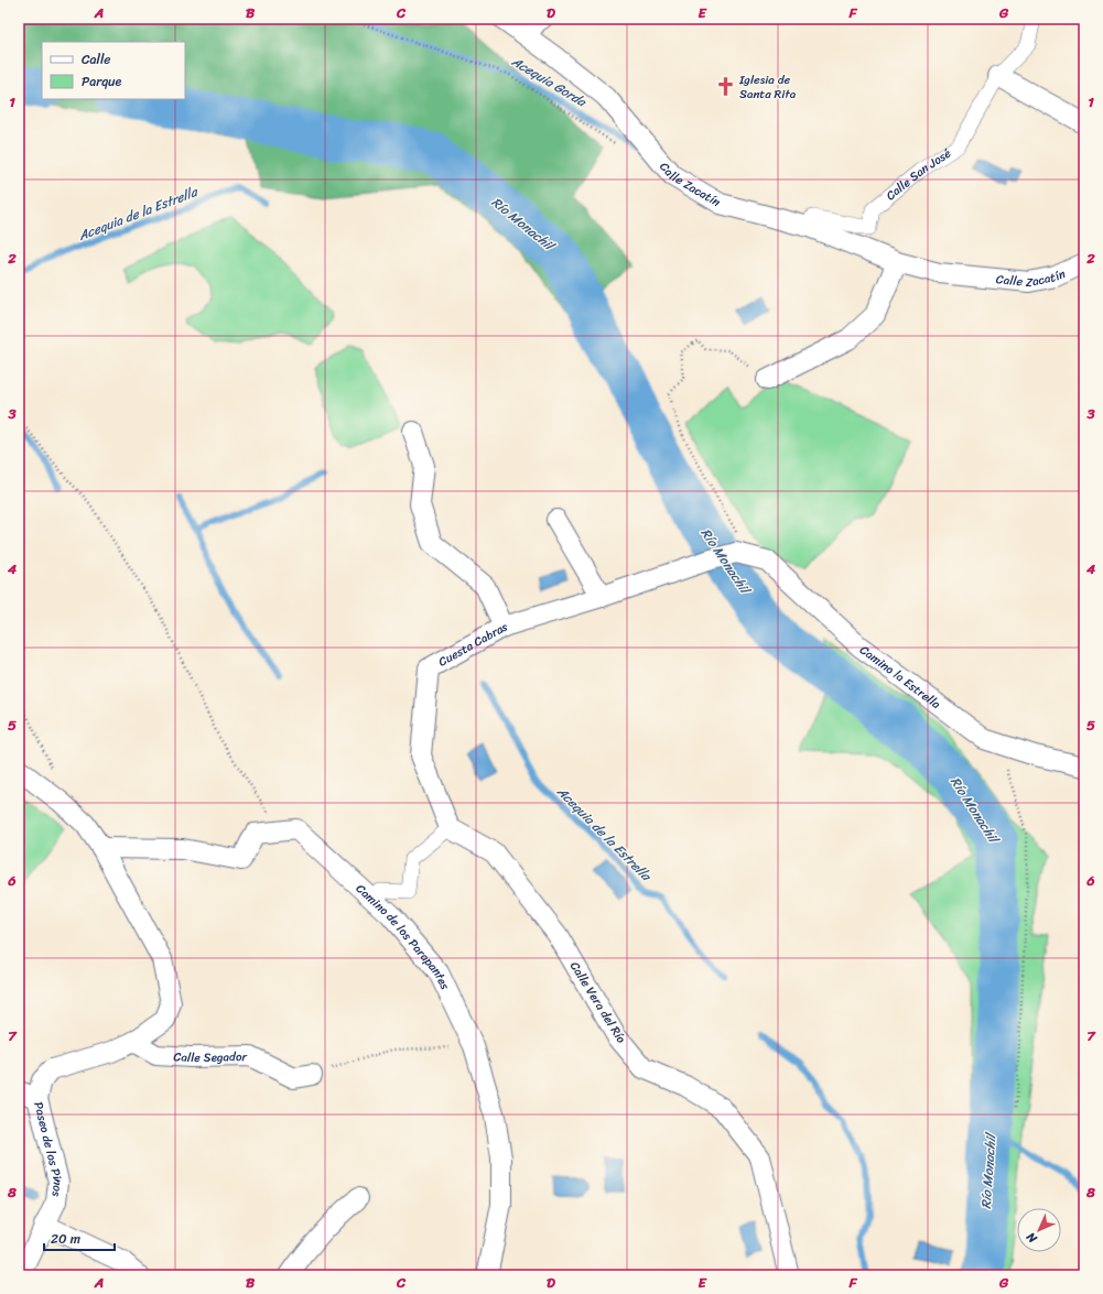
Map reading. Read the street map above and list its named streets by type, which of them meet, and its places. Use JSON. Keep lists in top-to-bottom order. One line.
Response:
{"streets":{"street":["Calle San José","Calle Zacatín","Cuesta Cabras","Camino la Estrella","Camino de los Parapantes","Calle Vera del Río","Calle Segador","Paseo de los Pinos"]},"crossings":[["Calle San José","Calle Zacatín"],["Cuesta Cabras","Camino la Estrella"],["Cuesta Cabras","Calle Vera del Río"],["Calle Segador","Paseo de los Pinos"]],"water":["Acequia Gorda","Acequia de la Estrella","Río Monachil"],"places":{"church":["Iglesia de Santa Rita"]},"legend":["Calle","Parque"],"scale_bar":"20 m","north":"bottom left","grid":{"columns":["A","B","C","D","E","F","G"],"rows":["1","2","3","4","5","6","7","8"]}}
